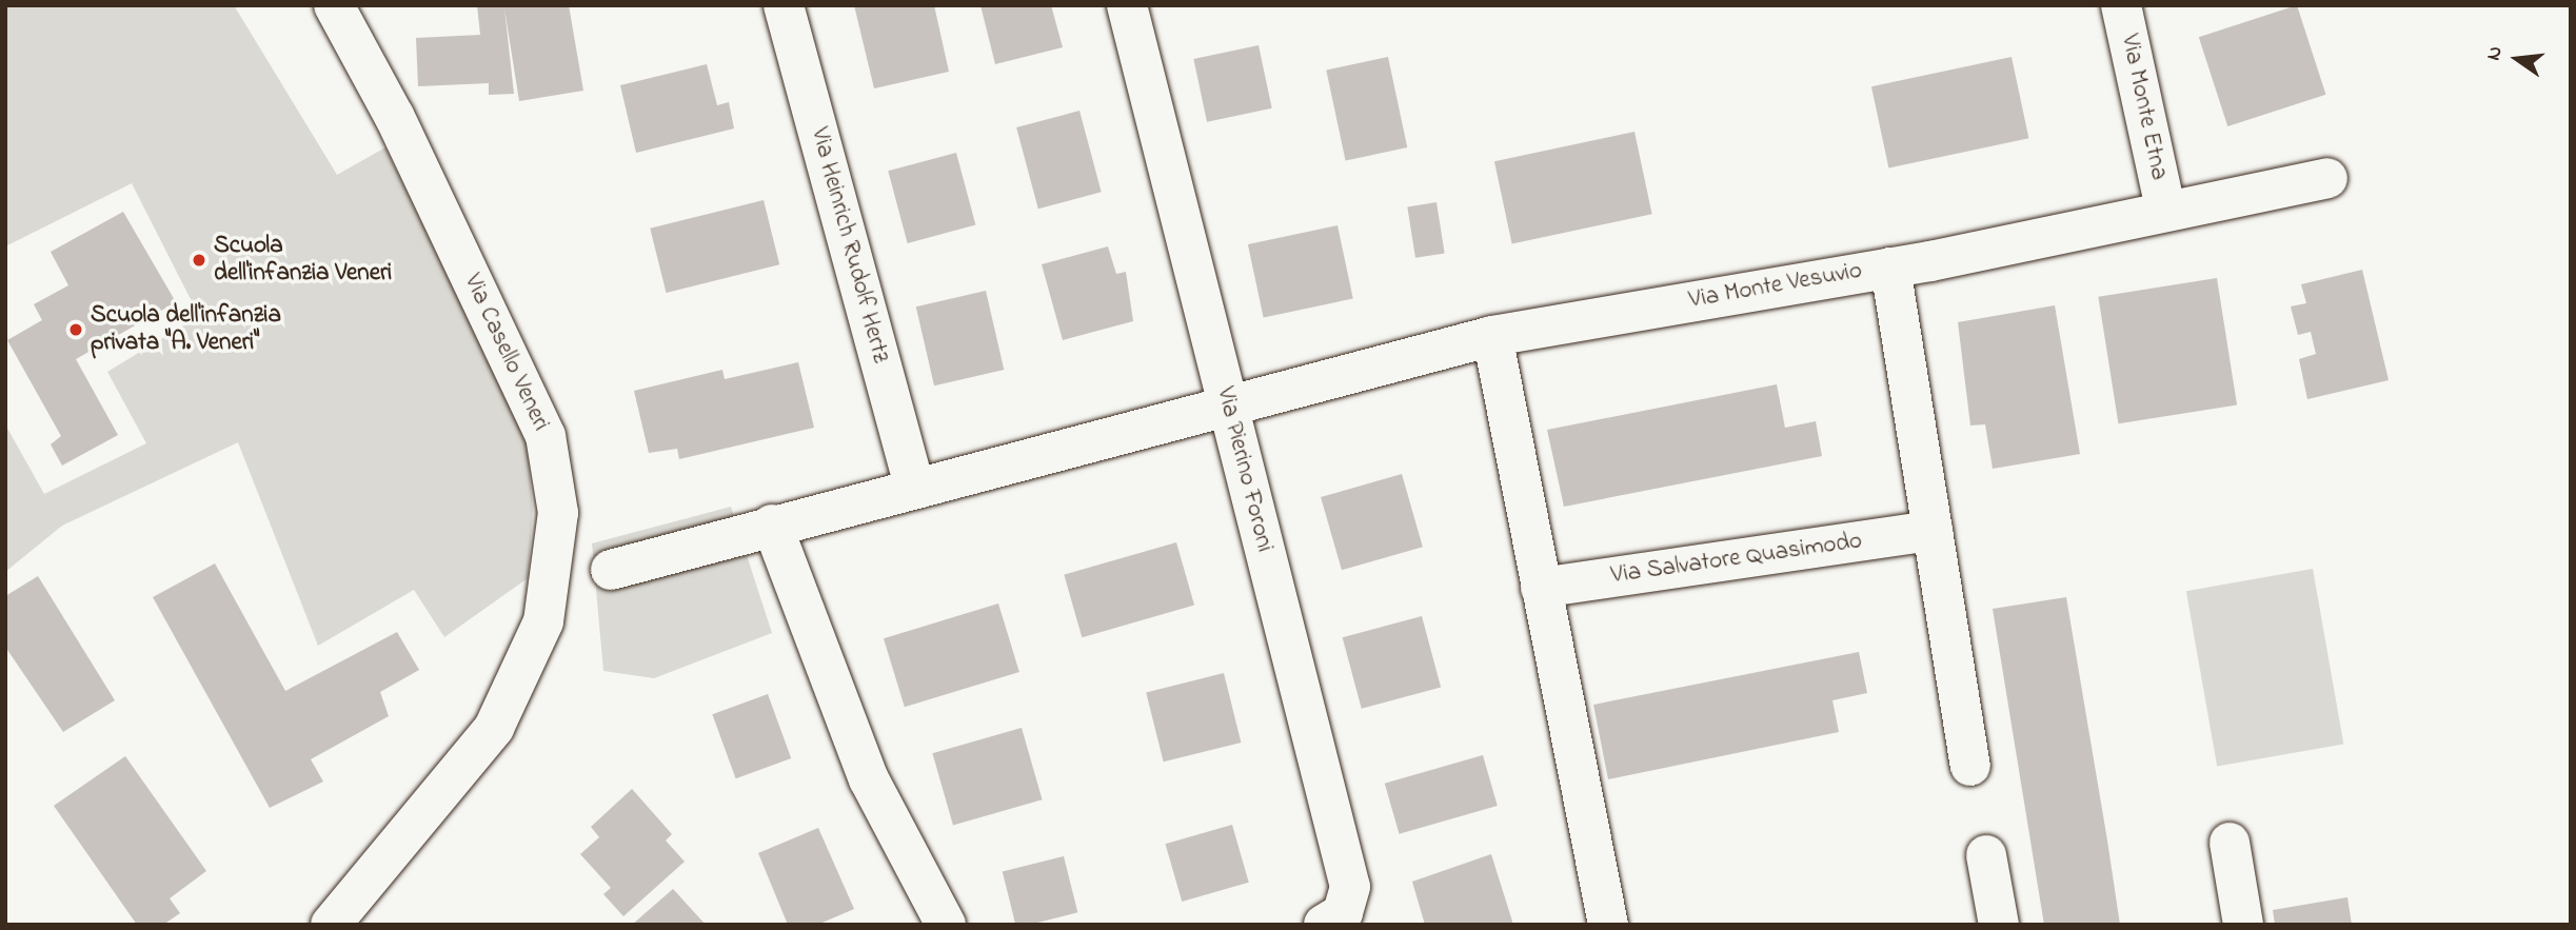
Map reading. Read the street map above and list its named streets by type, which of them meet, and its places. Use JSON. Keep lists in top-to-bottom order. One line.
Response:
{"streets":{"street":["Via Monte Etna","Via Heinrich Rudolf Hertz","Via Monte Vesuvio","Via Casello Veneri","Via Pierino Foroni","Via Salvatore Quasimodo"]},"crossings":[["Via Monte Etna","Via Monte Vesuvio"],["Via Monte Vesuvio","Via Pierino Foroni"]],"places":["Scuola dell'infanzia Veneri","Scuola dell'infanzia privata \"A. Veneri\""],"north":"left"}
